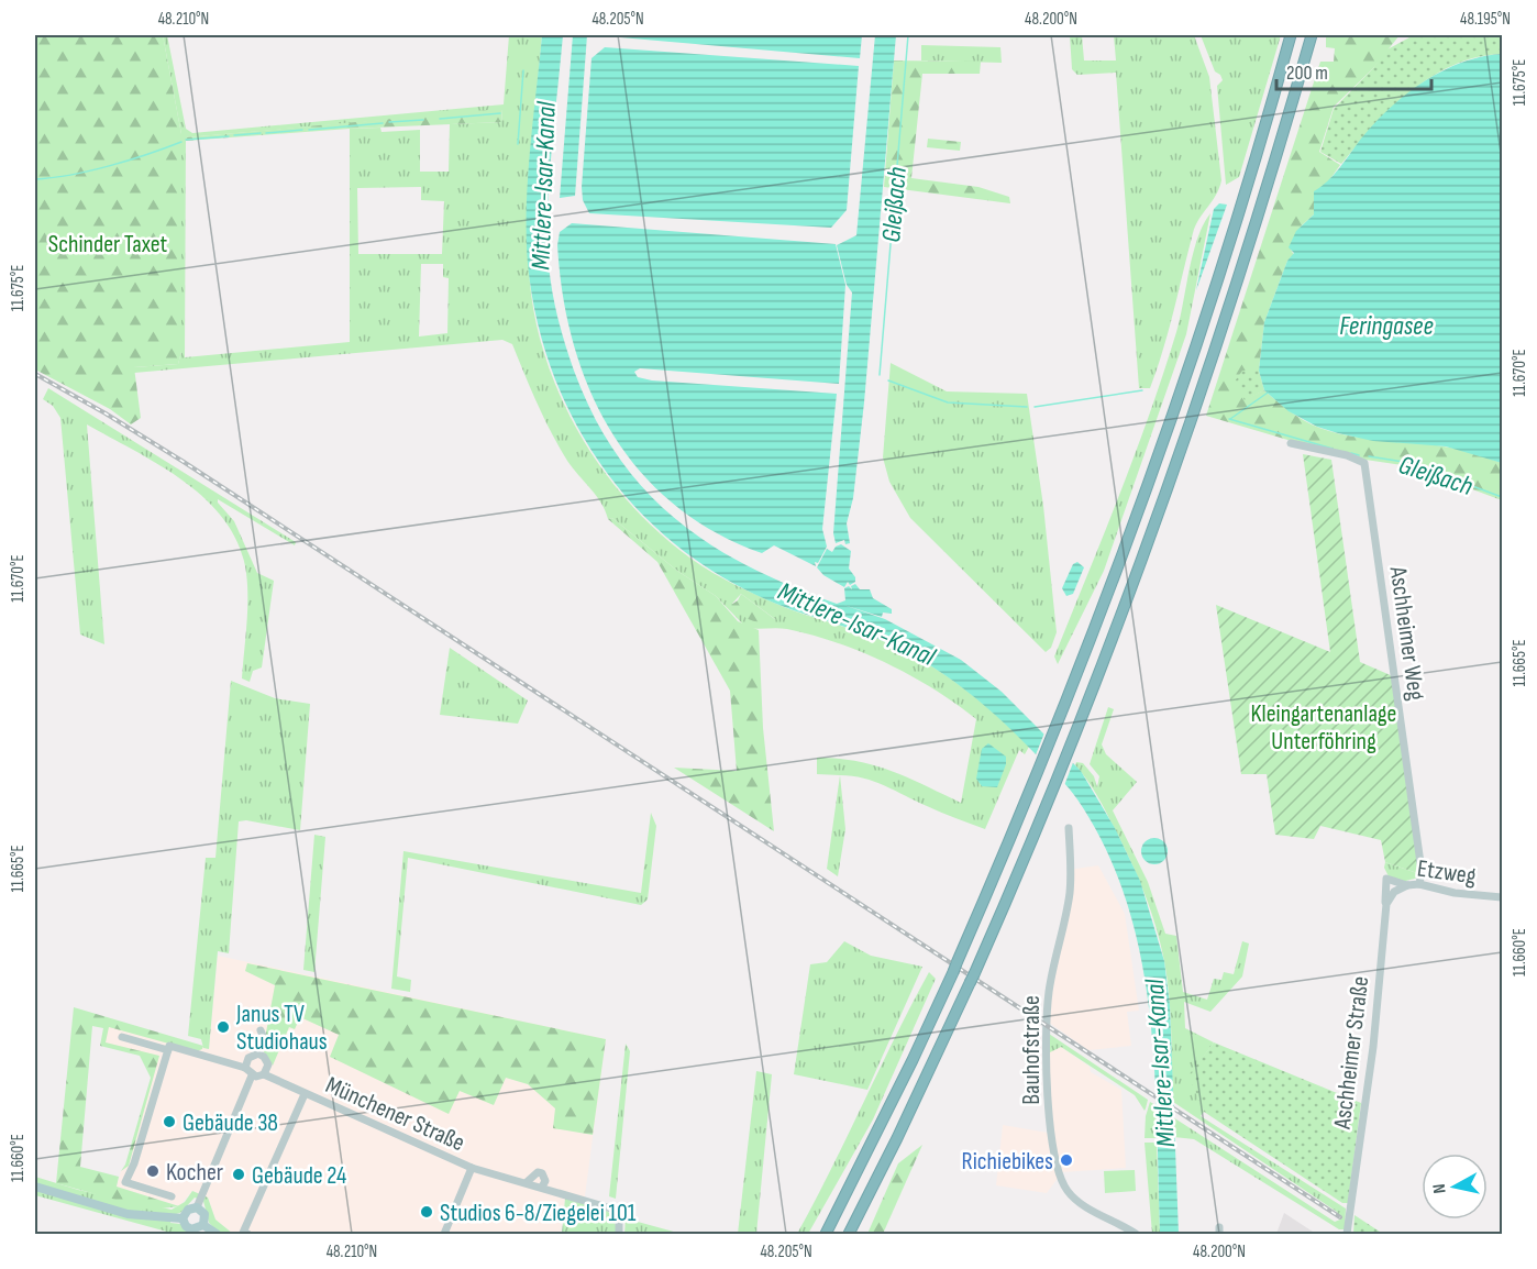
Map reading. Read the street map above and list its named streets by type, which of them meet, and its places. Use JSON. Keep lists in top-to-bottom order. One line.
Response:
{"streets":{"street":["Aschheimer Weg","Etzweg","Bauhofstraße","Aschheimer Straße","Münchener Straße"]},"crossings":[["Aschheimer Weg","Etzweg"],["Etzweg","Aschheimer Straße"]],"water":["Mittlere-Isar-Kanal","Gleißach","Feringasee"],"parks":["Schinder Taxet","Kleingartenanlage Unterföhring"],"places":["Janus TV Studiohaus","Gebäude 38","Richiebikes","Kocher","Gebäude 24","Studios 6-8/Ziegelei 101"],"scale_bar":"200 m","north":"left","coordinates":["48.210°N","48.205°N","48.200°N","48.195°N","11.675°E","11.670°E","11.665°E","11.660°E"]}
